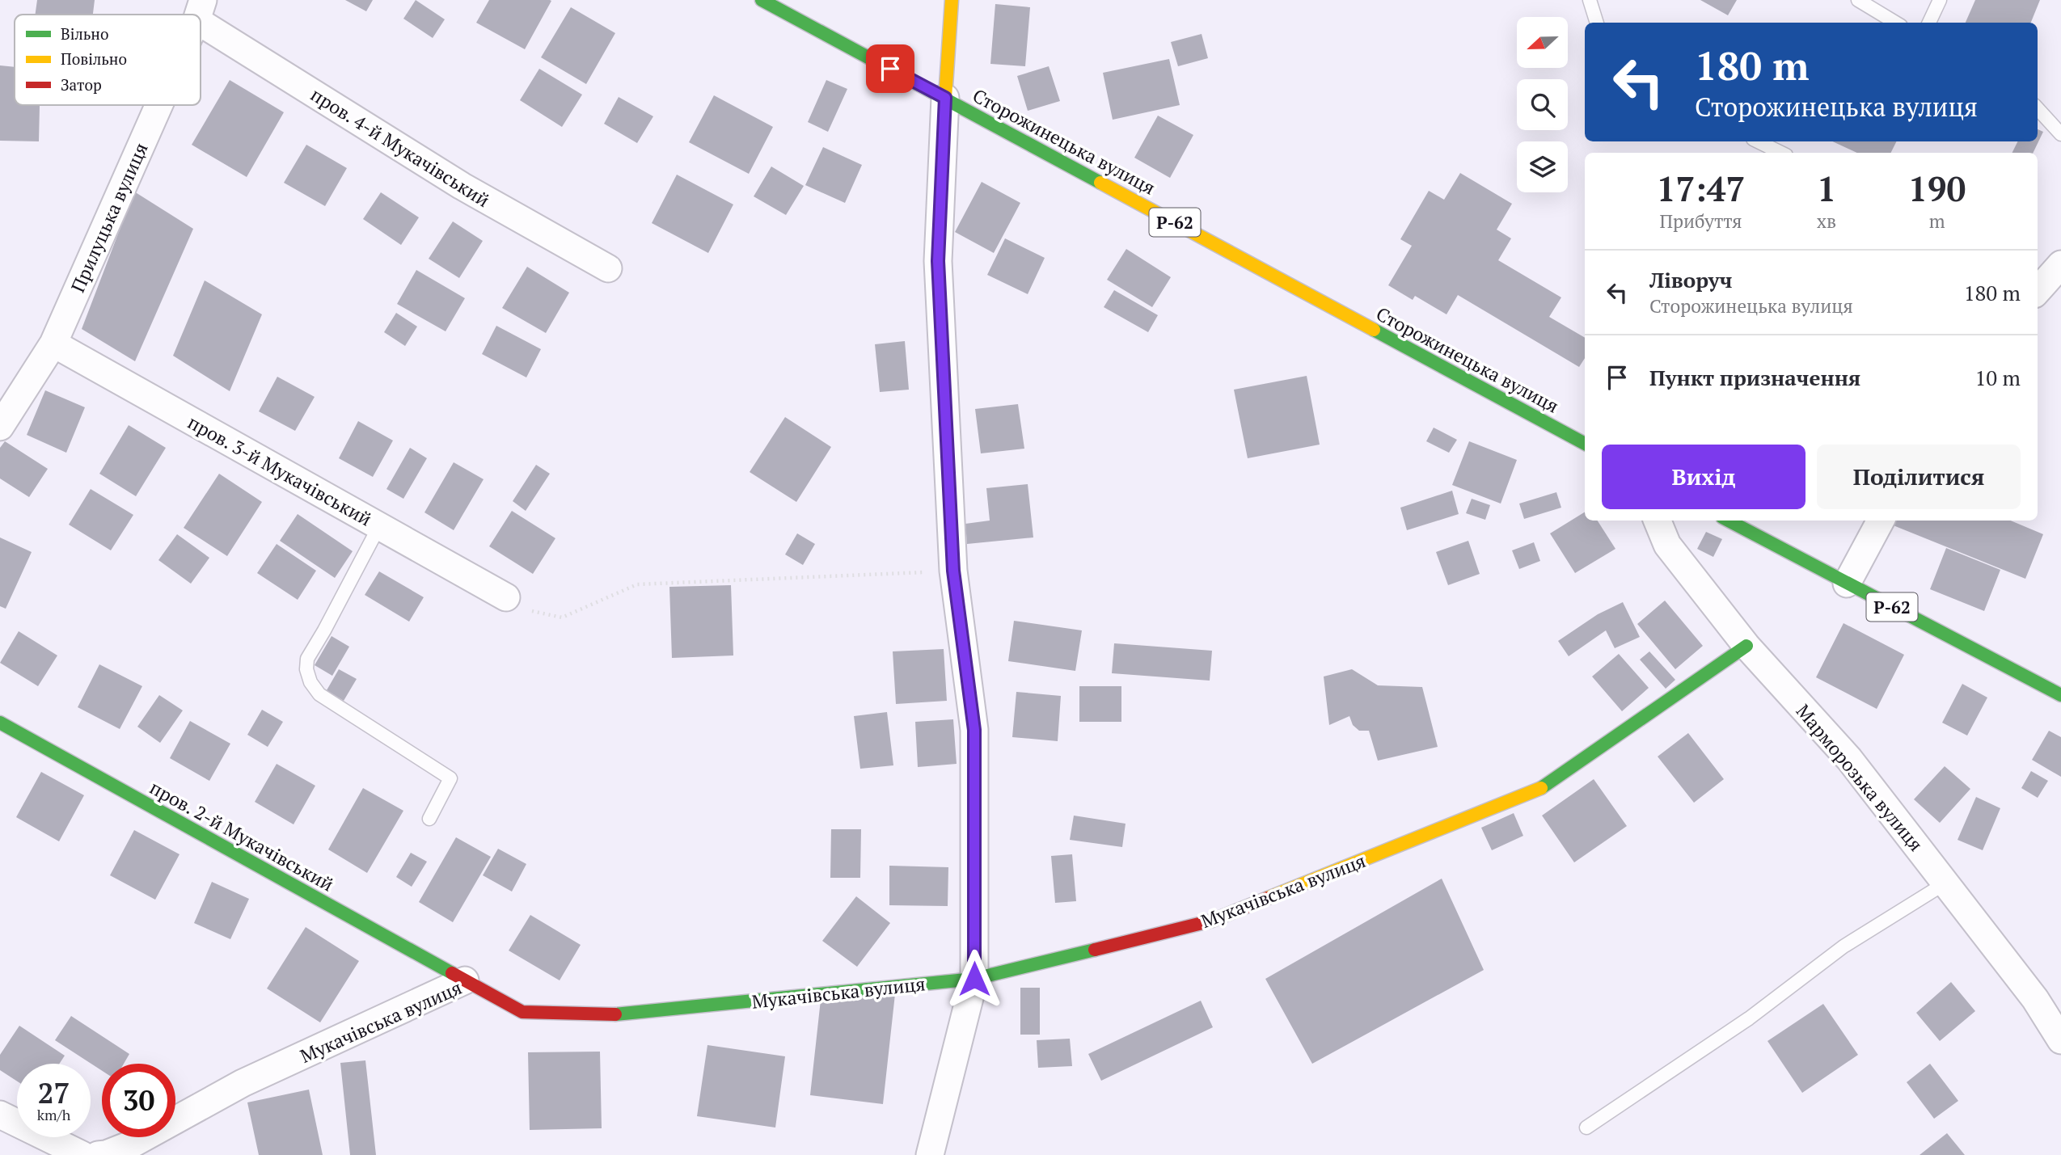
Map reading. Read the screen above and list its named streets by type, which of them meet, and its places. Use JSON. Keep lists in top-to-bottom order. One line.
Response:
{"streets":{"street":["Сторожинецька вулиця","пров. 4-й Мукачівський","Прилуцька вулиця","Р-62","пров. 3-й Мукачівський","Марморозька вулиця","пров. 2-й Мукачівський","Мукачівська вулиця"]},"crossings":[["Прилуцька вулиця","пров. 3-й Мукачівський"],["Марморозька вулиця","Мукачівська вулиця"],["пров. 2-й Мукачівський","Мукачівська вулиця"]],"legend":["Вільно","Повільно","Затор"],"north":"left","page":{"turn":["180 m","Сторожинецька вулиця"],"eta":["17:47","Прибуття","1","хв","190","m"],"list":[{"name":"Ліворуч","note":"Сторожинецька вулиця","value":"180 m"},{"name":"Пункт призначення","value":"10 m"}],"buttons":["Вихід","Поділитися"],"speed":"27 km/h","limit":"30"}}
